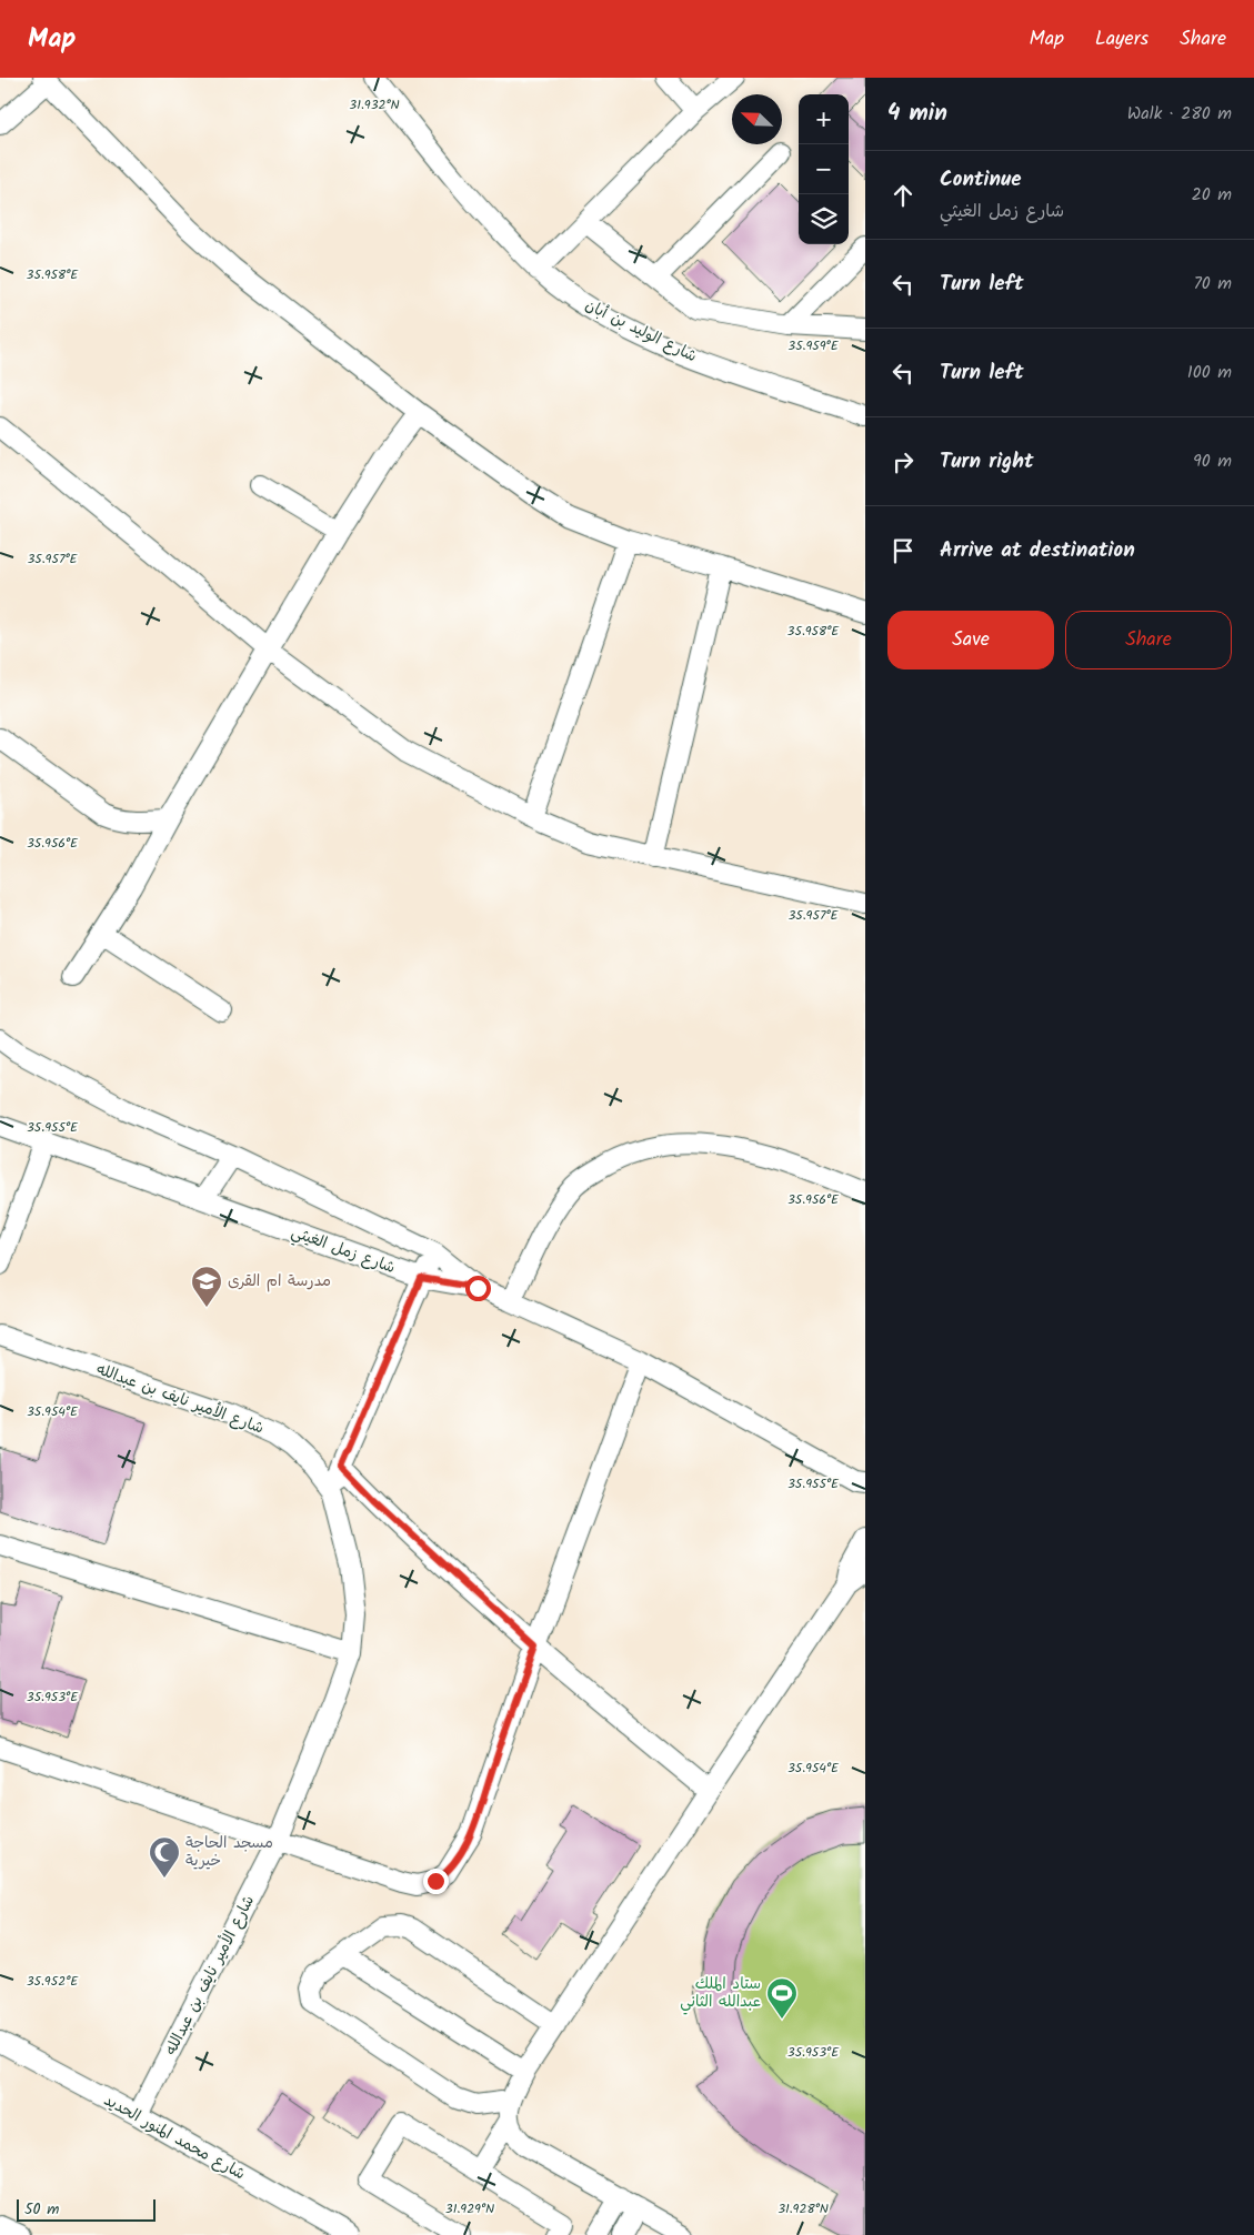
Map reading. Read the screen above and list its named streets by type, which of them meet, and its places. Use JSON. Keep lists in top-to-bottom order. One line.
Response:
{"streets":{"street":["شارع الوليد بن أبان","شارع زمل الغيثي","شارع الأمير نايف بن عبدالله","شارع محمد المنور الحديد"]},"crossings":[["شارع الأمير نايف بن عبدالله","شارع محمد المنور الحديد"]],"places":{"school or university":["مدرسة ام القرى"],"mosque":["مسجد الحاجة خيرية"],"sports":["ستاد الملك عبدالله الثاني"]},"scale_bar":"50 m","north":"top left","page":{"header":"Map","nav":["Map","Layers","Share"],"heading":["4 min","Walk · 280 m"],"map_buttons":["+","−"],"list":[["Continue","شارع زمل الغيثي","20 m"],["Turn left","70 m"],["Turn left","100 m"],["Turn right","90 m"],"Arrive at destination"],"buttons":["Save","Share"],"scale":"50 m"},"coordinates":["31.932°N","35.958°E","35.959°E","35.957°E","35.956°E","35.955°E","35.954°E","35.953°E","35.952°E","31.929°N","31.928°N"]}
